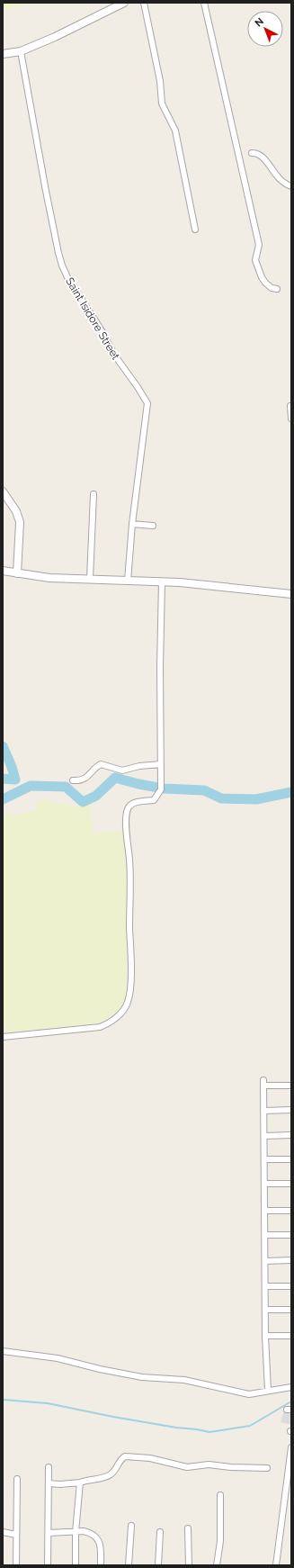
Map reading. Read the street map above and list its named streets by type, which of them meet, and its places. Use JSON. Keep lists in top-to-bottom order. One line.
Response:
{"streets":{"street":["Saint Isidore Street"]},"north":"top left"}
